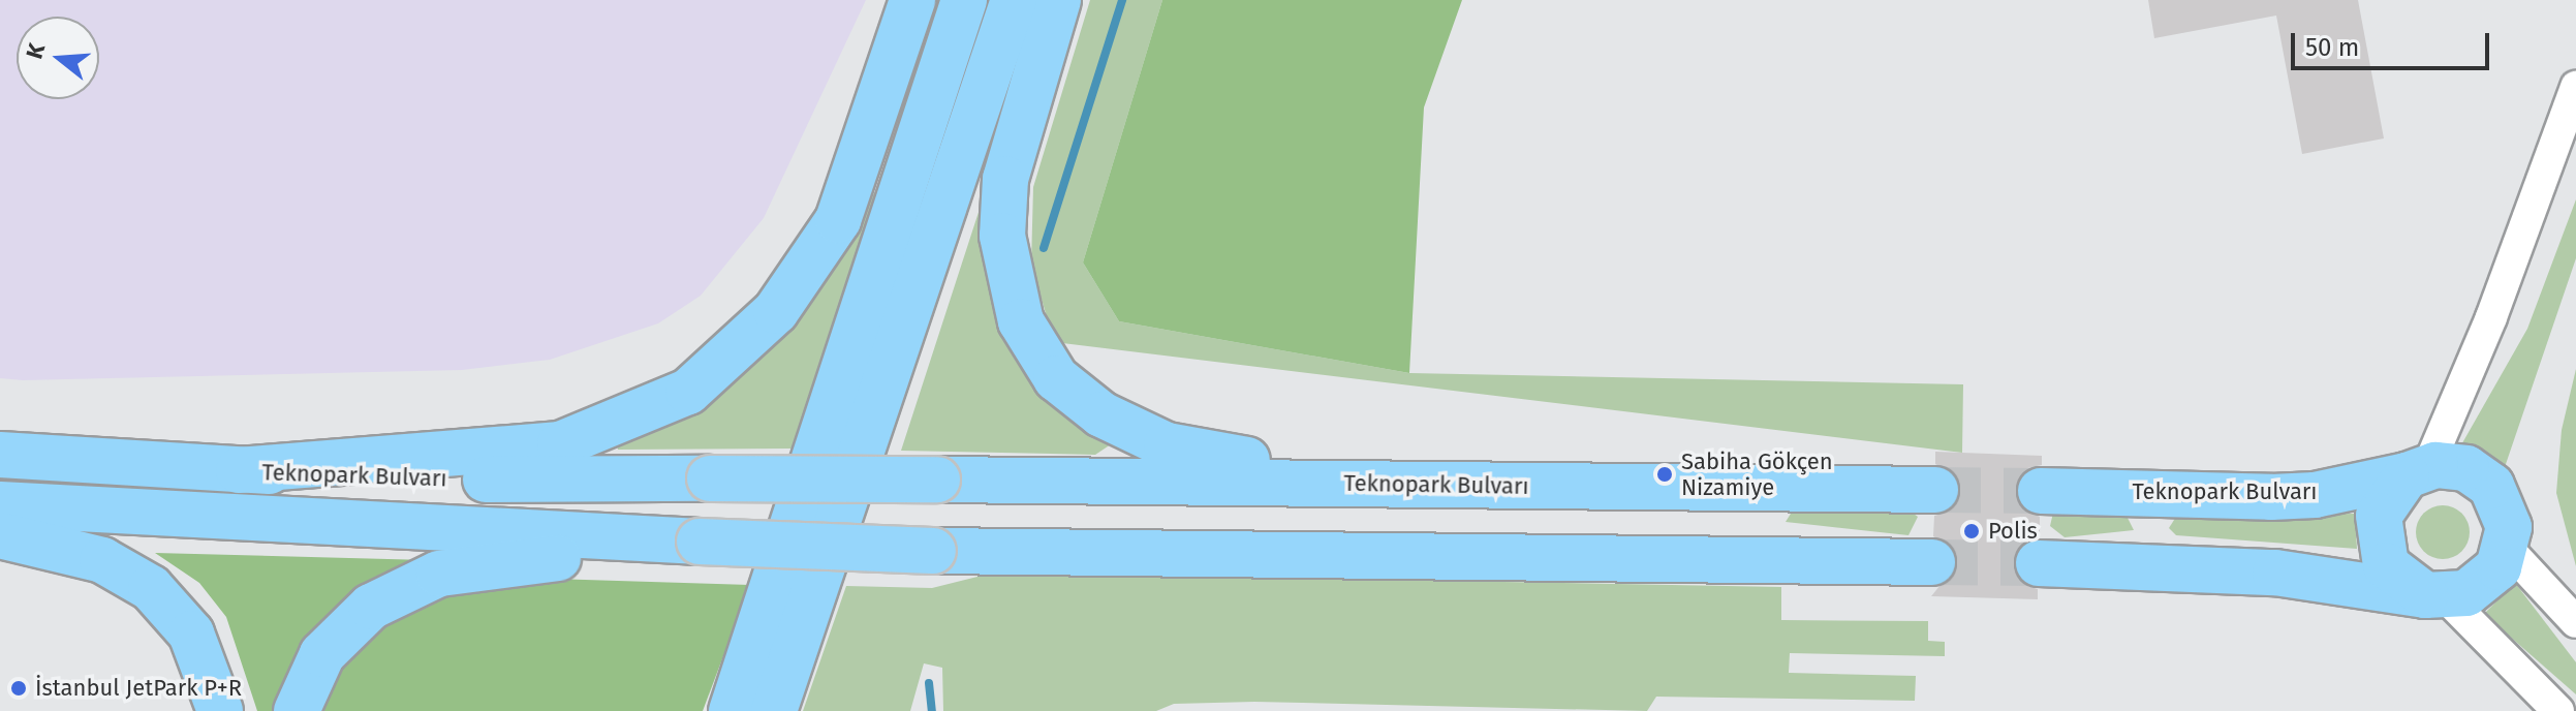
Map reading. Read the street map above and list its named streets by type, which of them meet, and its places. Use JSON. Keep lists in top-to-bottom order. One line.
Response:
{"streets":{"highway":["Teknopark Bulvarı"]},"places":["Sabiha Gökçen Nizamiye","Polis","İstanbul JetPark P+R"],"scale_bar":"50 m","north":"left"}
